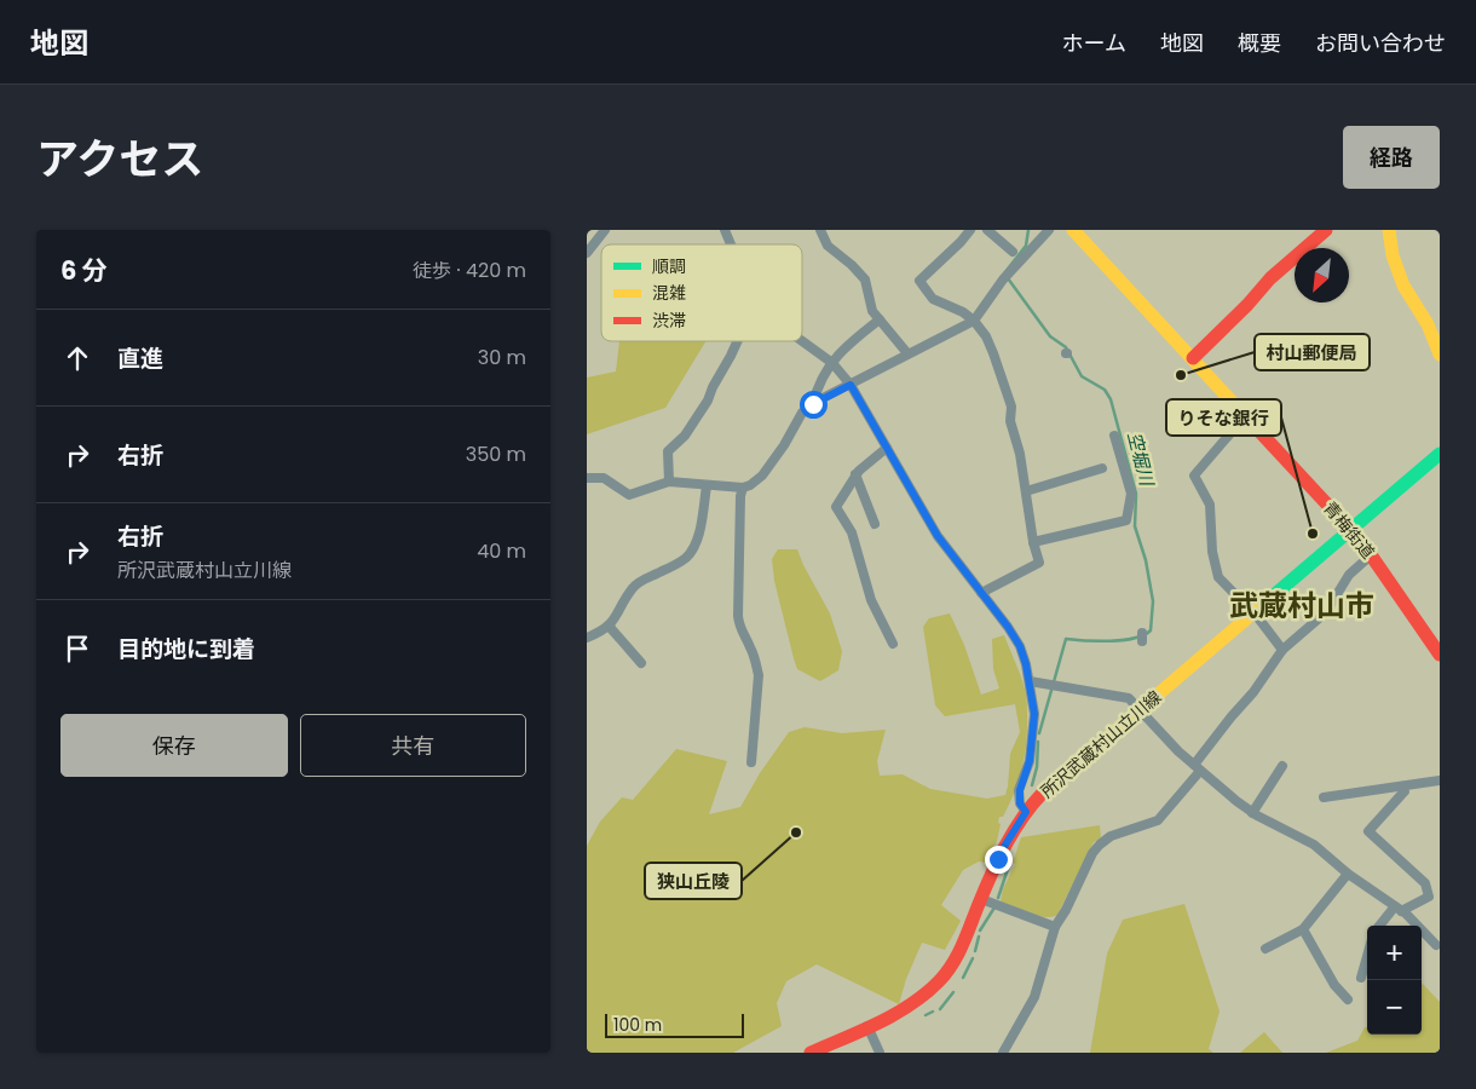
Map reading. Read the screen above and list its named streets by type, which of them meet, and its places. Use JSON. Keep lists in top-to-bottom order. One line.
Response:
{"streets":{"main road":["青梅街道","所沢武蔵村山立川線"]},"crossings":[["青梅街道","所沢武蔵村山立川線"]],"districts":["武蔵村山市"],"water":["空堀川"],"places":["村山郵便局","りそな銀行","狭山丘陵"],"legend":["順調","混雑","渋滞"],"scale_bar":"100 m","north":"bottom left","page":{"header":"地図","nav":["ホーム","地図","概要","お問い合わせ"],"title":"アクセス","buttons":["経路",["保存","共有"]],"heading":["6 分","徒歩 · 420 m"],"list":[["直進","30 m"],["右折","350 m"],["右折","所沢武蔵村山立川線","40 m"],"目的地に到着"],"map_buttons":["+","−"],"scale":"100 m"}}
